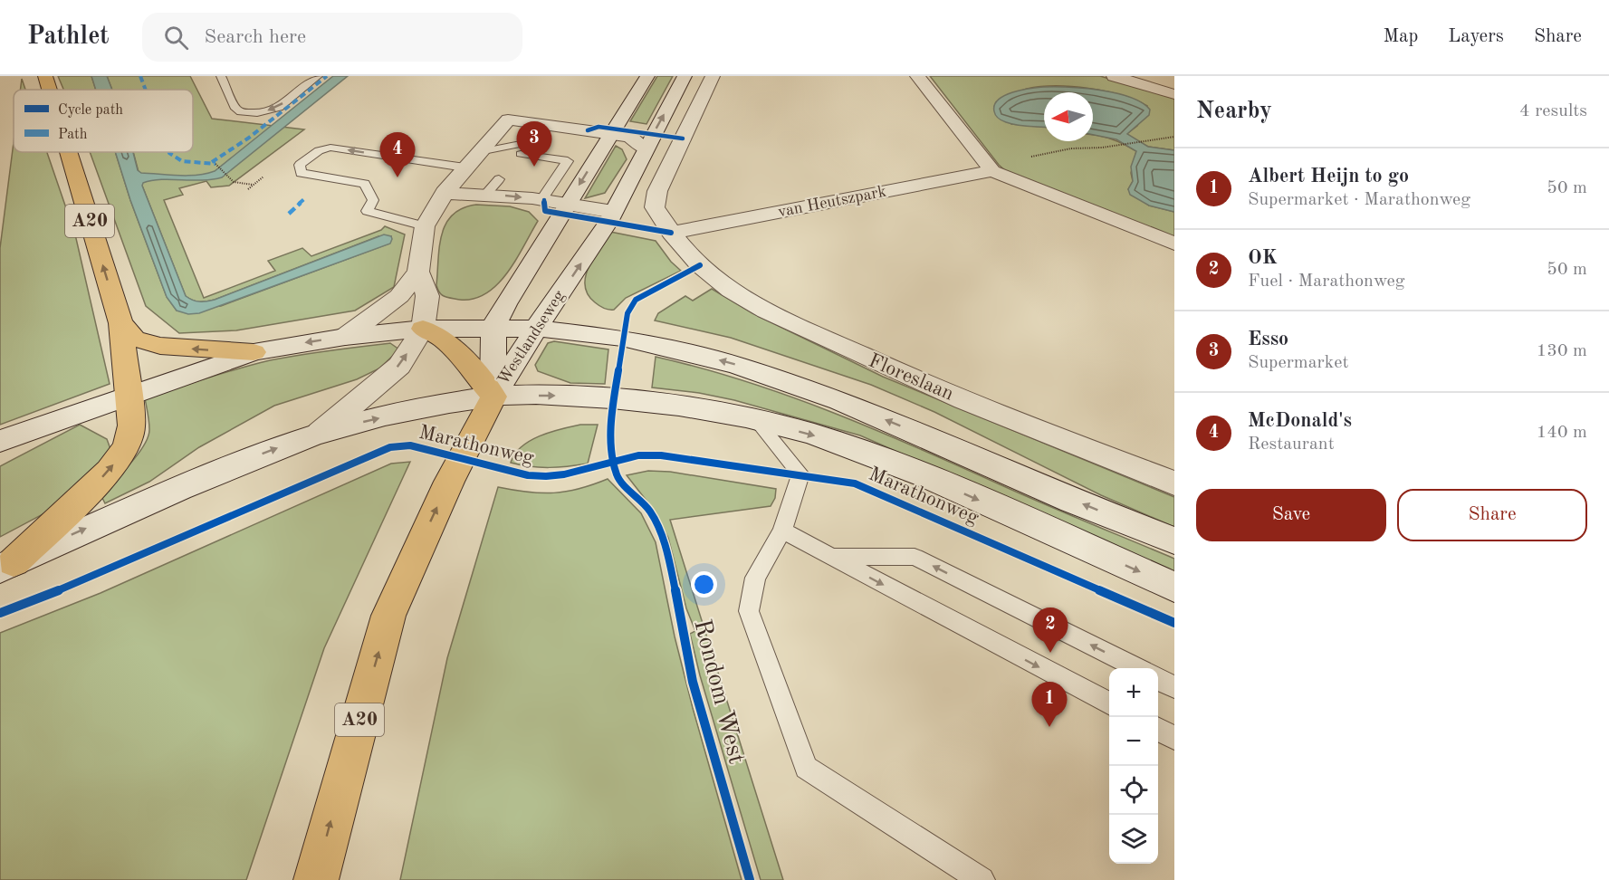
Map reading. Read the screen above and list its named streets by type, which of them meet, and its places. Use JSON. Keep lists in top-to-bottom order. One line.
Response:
{"streets":{"highway":["A20"],"main road":["van Heutszpark","Westlandseweg","Floreslaan","Marathonweg"],"cycle path":["Rondom West"]},"crossings":[["van Heutszpark","Floreslaan"],["A20","Westlandseweg"],["A20","Marathonweg"],["Westlandseweg","Marathonweg"]],"legend":["Cycle path","Path"],"north":"left","page":{"header":"Pathlet","search":"Search here","nav":["Map","Layers","Share"],"heading":["Nearby","4 results"],"pins":["3","4","2","1"],"list":[{"mark":"1","name":"Albert Heijn to go","note":"Supermarket · Marathonweg","value":"50 m"},{"mark":"2","name":"OK","note":"Fuel · Marathonweg","value":"50 m"},{"mark":"3","name":"Esso","note":"Supermarket","value":"130 m"},{"mark":"4","name":"McDonald's","note":"Restaurant","value":"140 m"}],"buttons":["Save","Share"],"map_buttons":["+","−"]}}
